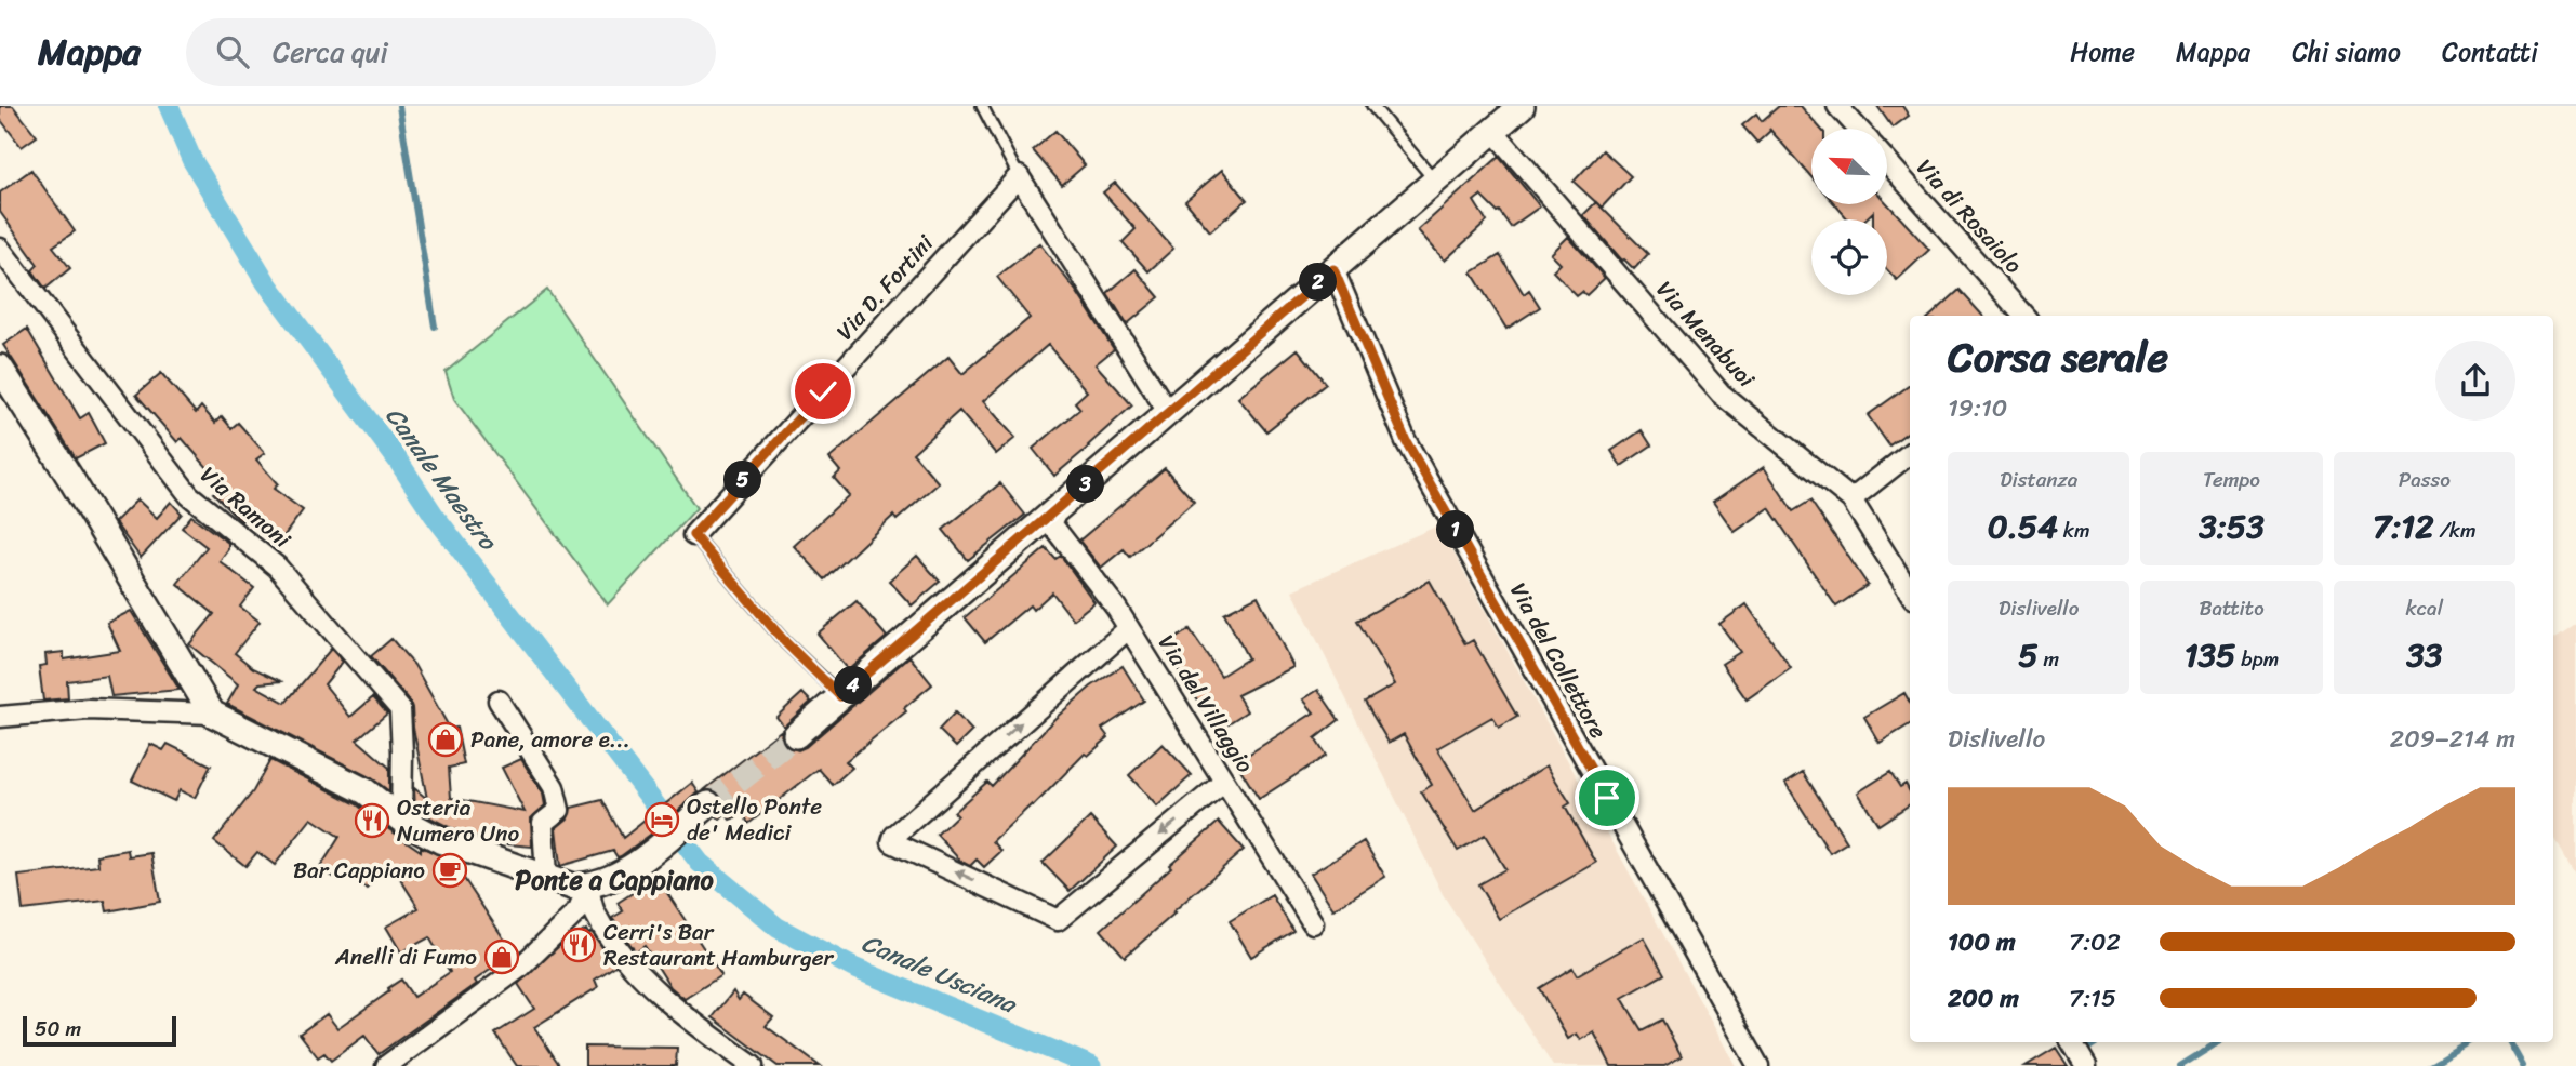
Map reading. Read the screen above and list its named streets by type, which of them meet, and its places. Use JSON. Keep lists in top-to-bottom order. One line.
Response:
{"streets":{"street":["Via di Rosaiolo","Via D. Fortini","Via Menabuoi","Via Ramoni","Via del Collettore","Via del Villaggio"]},"districts":["Ponte a Cappiano"],"water":["Canale Maestro","Canale Usciana"],"places":{"shop":["Pane, amore e...","Anelli di Fumo"],"hotel":["Ostello Ponte de' Medici"],"restaurant":["Osteria Numero Uno","Cerri's Bar Restaurant Hamburger"],"cafe":["Bar Cappiano"]},"scale_bar":"50 m","north":"top left","page":{"header":"Mappa","search":"Cerca qui","nav":["Home","Mappa","Chi siamo","Contatti"],"pins":["2","5","3","1","4"],"heading":["Corsa serale","19:10"],"stats":[["Distanza","0.54 km"],["Tempo","3:53"],["Passo","7:12 /km"],["Dislivello","5 m"],["Battito","135 bpm"],["kcal","33"]],"chart":["Dislivello","209–214 m"],"list":[{"name":"100 m","note":"7:02"},{"name":"200 m","note":"7:15"}],"scale":"50 m"}}
